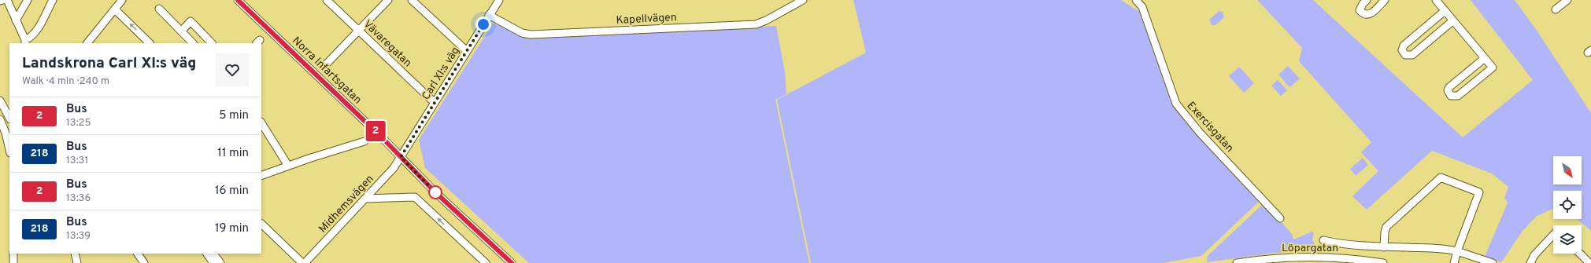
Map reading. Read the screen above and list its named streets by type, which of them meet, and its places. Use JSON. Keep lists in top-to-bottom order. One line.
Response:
{"streets":{"street":["Kapellvägen","Vävaregatan","Norra Infartsgatan","Carl XI:s väg","Exercisgatan","Midhemsvägen","Löpargatan"]},"crossings":[["Kapellvägen","Carl XI:s väg"],["Vävaregatan","Carl XI:s väg"],["Norra Infartsgatan","Carl XI:s väg"],["Norra Infartsgatan","Midhemsvägen"],["Carl XI:s väg","Midhemsvägen"]],"lines":["bus line 2"],"north":"bottom right","page":{"on_map":"2","heading":["Landskrona Carl XI:s väg","Walk · 4 min · 240 m"],"list":[{"mark":"2","name":"Bus","note":"13:25","value":"5 min"},{"mark":"218","name":"Bus","note":"13:31","value":"11 min"},{"mark":"2","name":"Bus","note":"13:36","value":"16 min"},{"mark":"218","name":"Bus","note":"13:39","value":"19 min"}]}}
